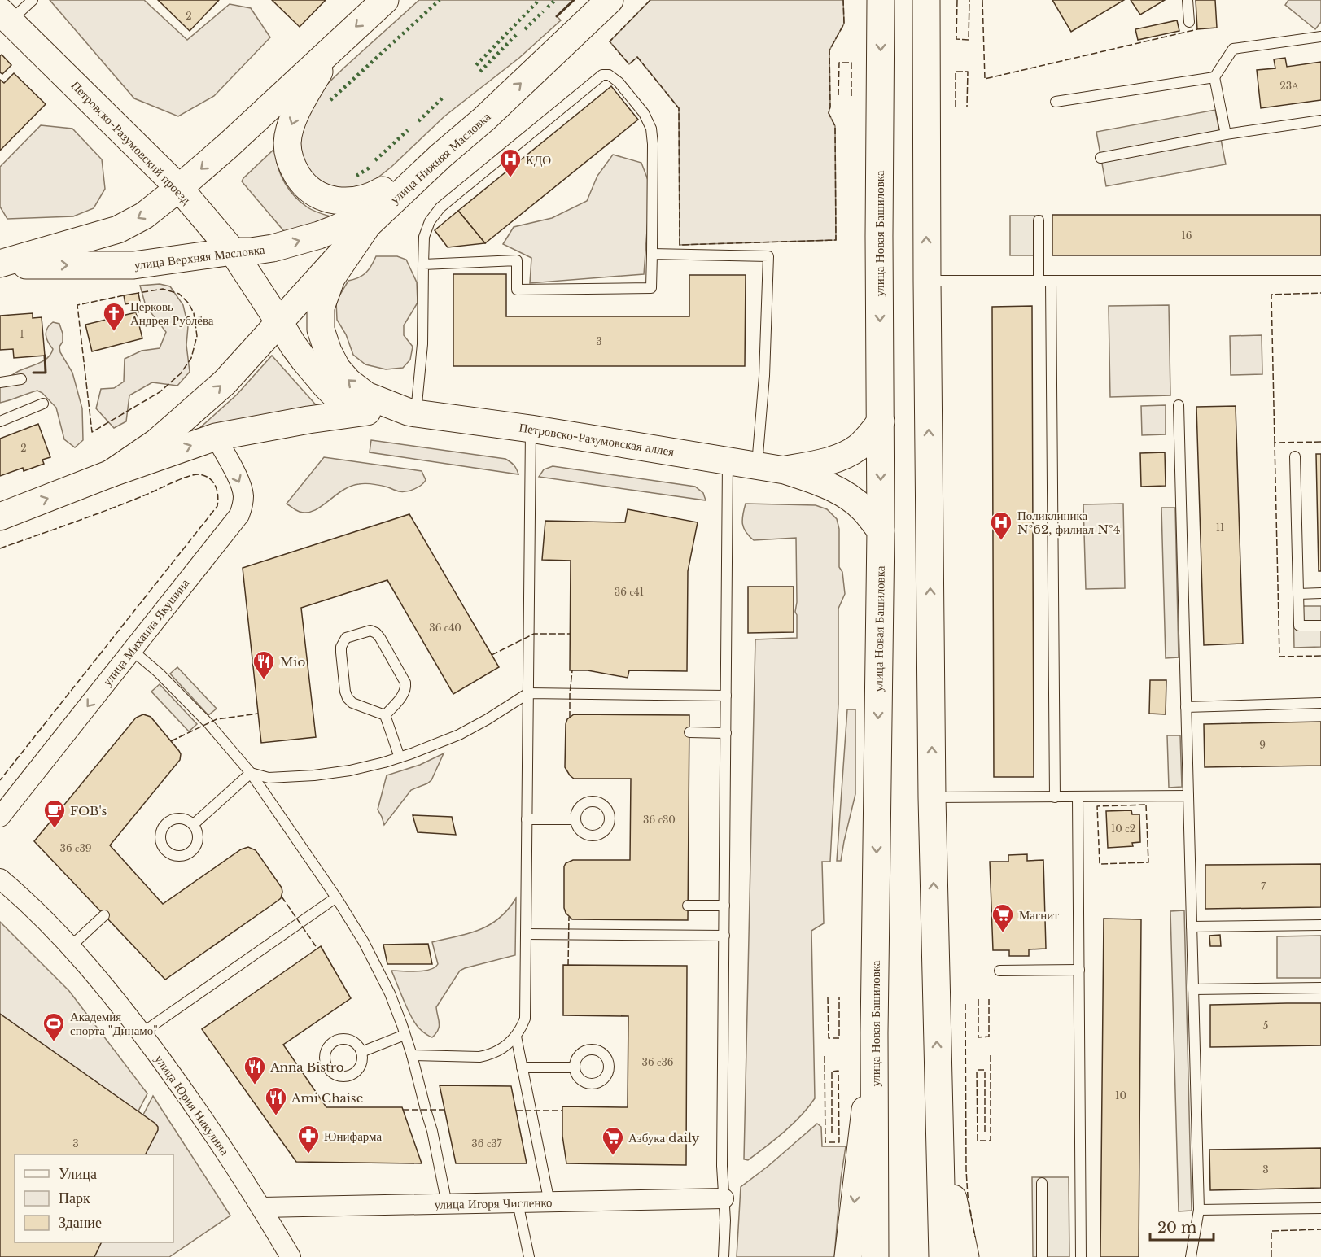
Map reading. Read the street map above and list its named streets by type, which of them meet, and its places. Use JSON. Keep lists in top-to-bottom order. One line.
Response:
{"streets":{"street":["Петровско-Разумовский проезд","улица Нижняя Масловка","улица Новая Башиловка","улица Верхняя Масловка","Петровско-Разумовская аллея","улица Михаила Якушина","улица Юрия Никулина","улица Игоря Численко"]},"crossings":[["Петровско-Разумовский проезд","улица Нижняя Масловка"],["Петровско-Разумовский проезд","улица Верхняя Масловка"],["Петровско-Разумовский проезд","Петровско-Разумовская аллея"],["улица Нижняя Масловка","улица Верхняя Масловка"],["улица Нижняя Масловка","Петровско-Разумовская аллея"],["улица Новая Башиловка","Петровско-Разумовская аллея"],["Петровско-Разумовская аллея","улица Михаила Якушина"],["улица Юрия Никулина","улица Игоря Численко"]],"one_way":["улица Нижняя Масловка","улица Михаила Якушина"],"places":{"hospital":["КДО","Поликлиника №62, филиал №4"],"church":["Церковь Андрея Рублёва"],"restaurant":["Mio","Anna Bistro","Ami Chaise"],"cafe":["FOB's"],"supermarket":["Магнит","Азбука daily"],"sports":["Академия спорта \"Динамо\""],"pharmacy":["Юнифарма"]},"house_numbers":["2","23А","16","1","3","2","11","36 с41","36 с40","9","36 с30","10 с2","36 с39","7","5","36 с36","10","3","36 с37","3"],"legend":["Улица","Парк","Здание"],"scale_bar":"20 m"}
